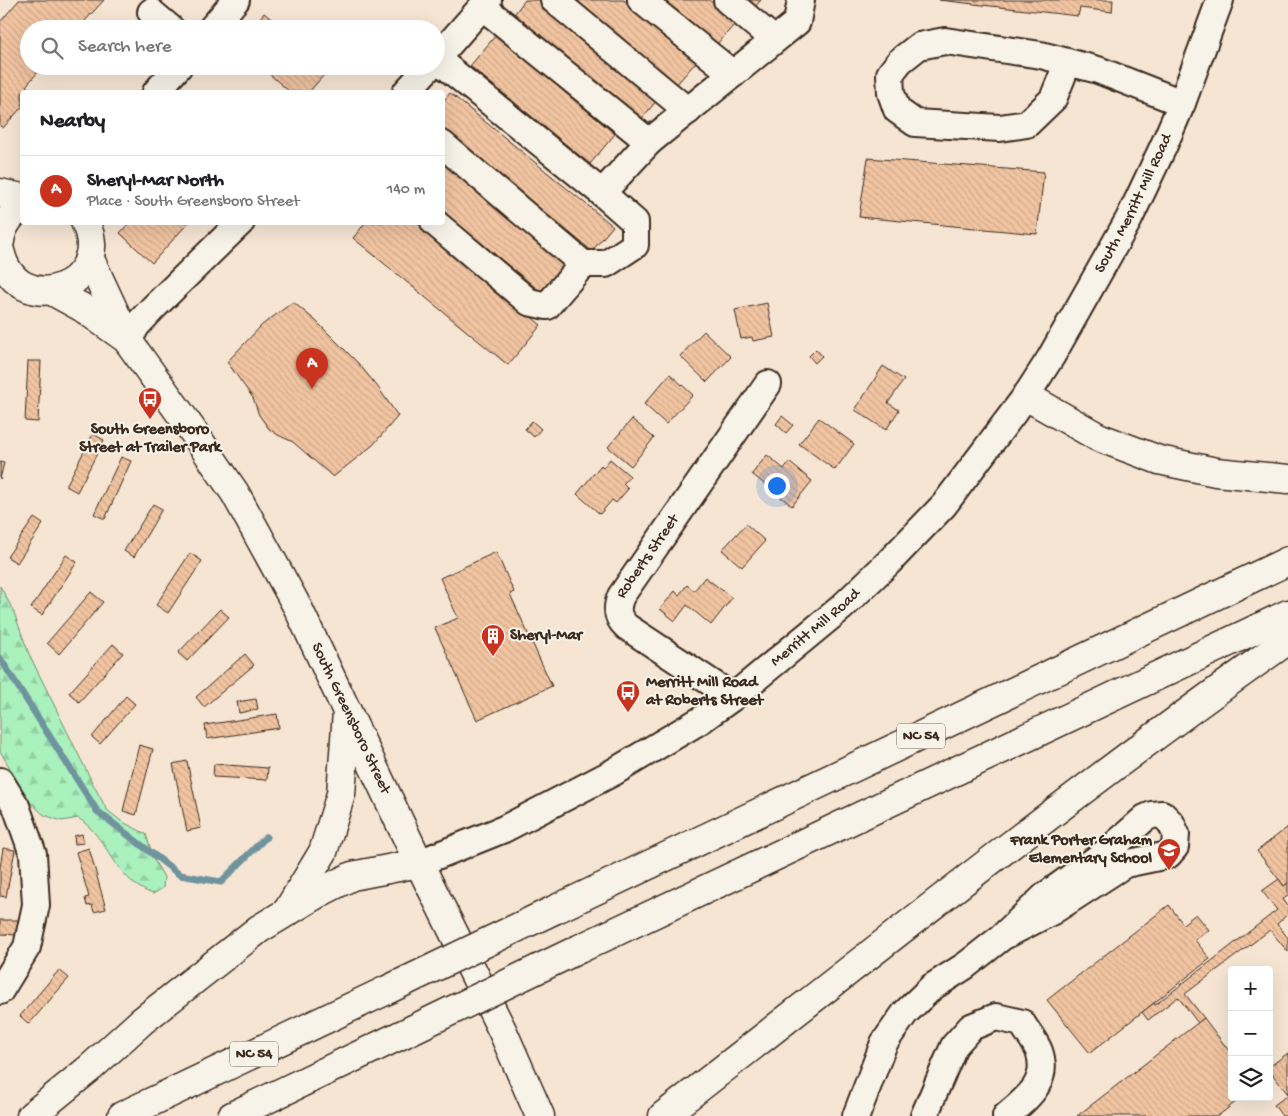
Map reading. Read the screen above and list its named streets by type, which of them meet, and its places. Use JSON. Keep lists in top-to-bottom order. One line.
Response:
{"streets":{"main road":["South Greensboro Street","NC 54"],"street":["South Merritt Mill Road","Roberts Street","Merritt Mill Road"]},"crossings":[["South Merritt Mill Road","Merritt Mill Road"],["Roberts Street","Merritt Mill Road"],["Merritt Mill Road","South Greensboro Street"]],"places":{"bus stop":["South Greensboro Street at Trailer Park","Merritt Mill Road at Roberts Street"],"building":["Sheryl-Mar"],"school or university":["Frank Porter Graham Elementary School"]},"page":{"search":"Search here","heading":"Nearby","list":[{"mark":"A","name":"Sheryl-Mar North","note":"Place · South Greensboro Street","value":"140 m"}],"pins":"A","map_buttons":["+","−"]}}
